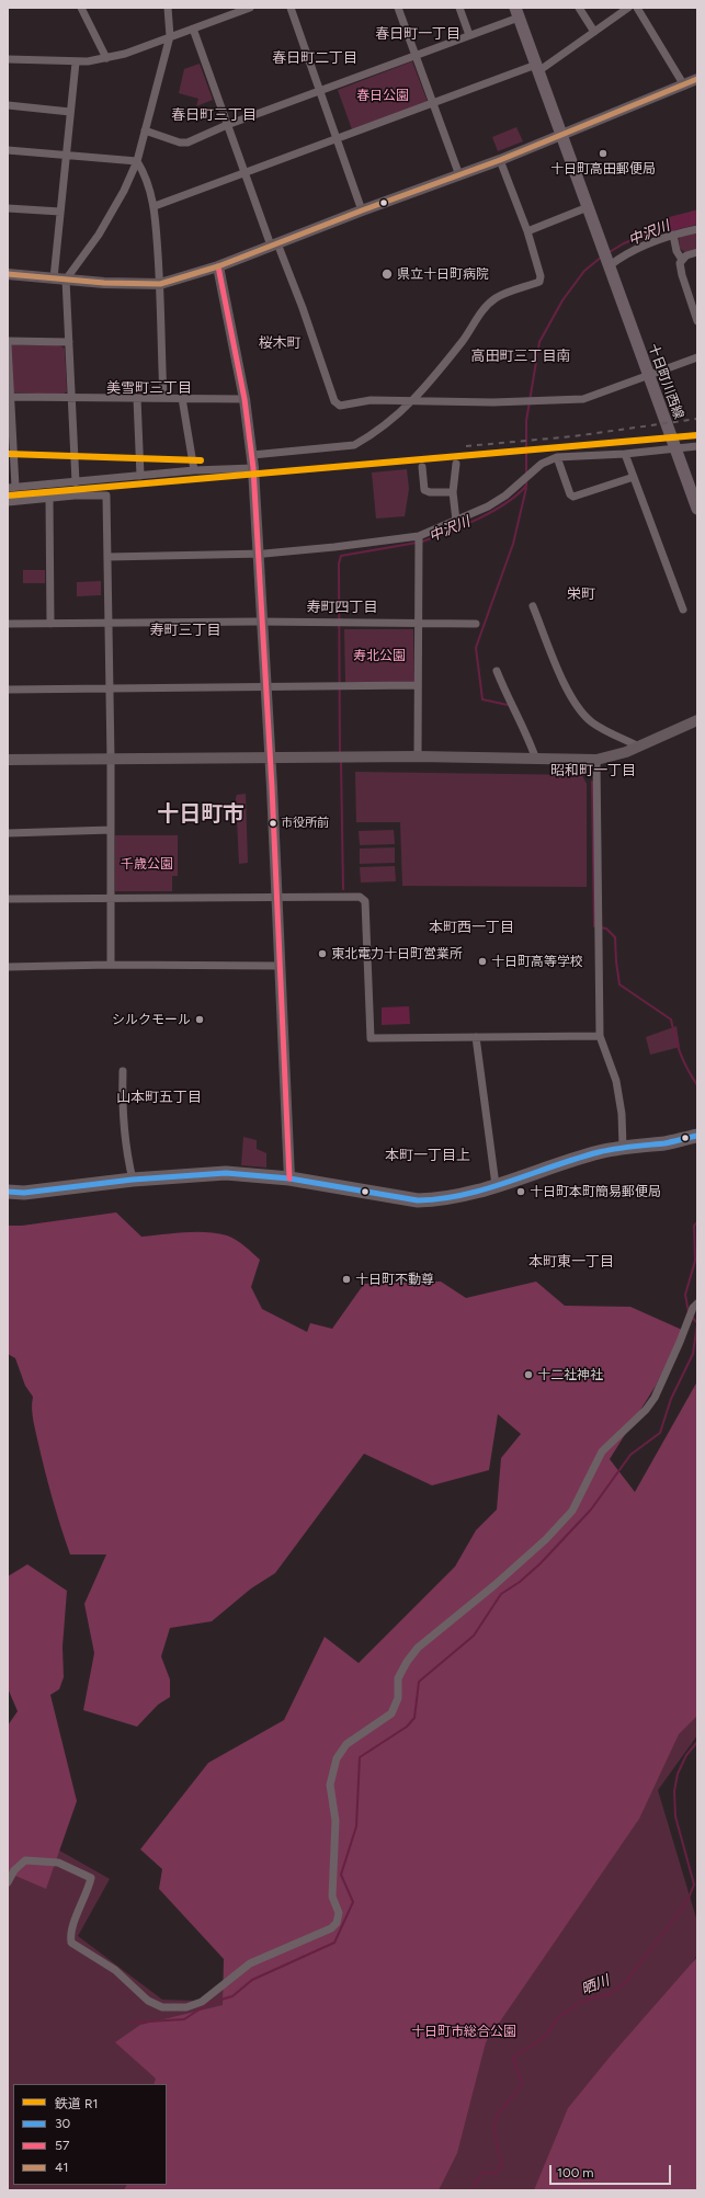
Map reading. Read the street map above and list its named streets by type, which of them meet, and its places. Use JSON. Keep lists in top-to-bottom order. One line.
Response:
{"streets":{"main road":["十日町川西線"]},"districts":["春日町一丁目","春日町二丁目","春日町三丁目","桜木町","高田町三丁目南","美雪町三丁目","栄町","寿町四丁目","寿町三丁目","昭和町一丁目","十日町市","本町西一丁目","山本町五丁目","本町一丁目上","本町東一丁目"],"water":["中沢川","晒川"],"parks":["春日公園","寿北公園","千歳公園","十日町市総合公園"],"places":["十日町高田郵便局","県立十日町病院","市役所前","東北電力十日町営業所","十日町高等学校","シルクモール","十日町本町簡易郵便局","十日町不動尊","十二社神社"],"lines":["transit line 41","transit line 57","rail line R1","transit line 30"],"legend":["鉄道 R1","30","57","41"],"scale_bar":"100 m"}
